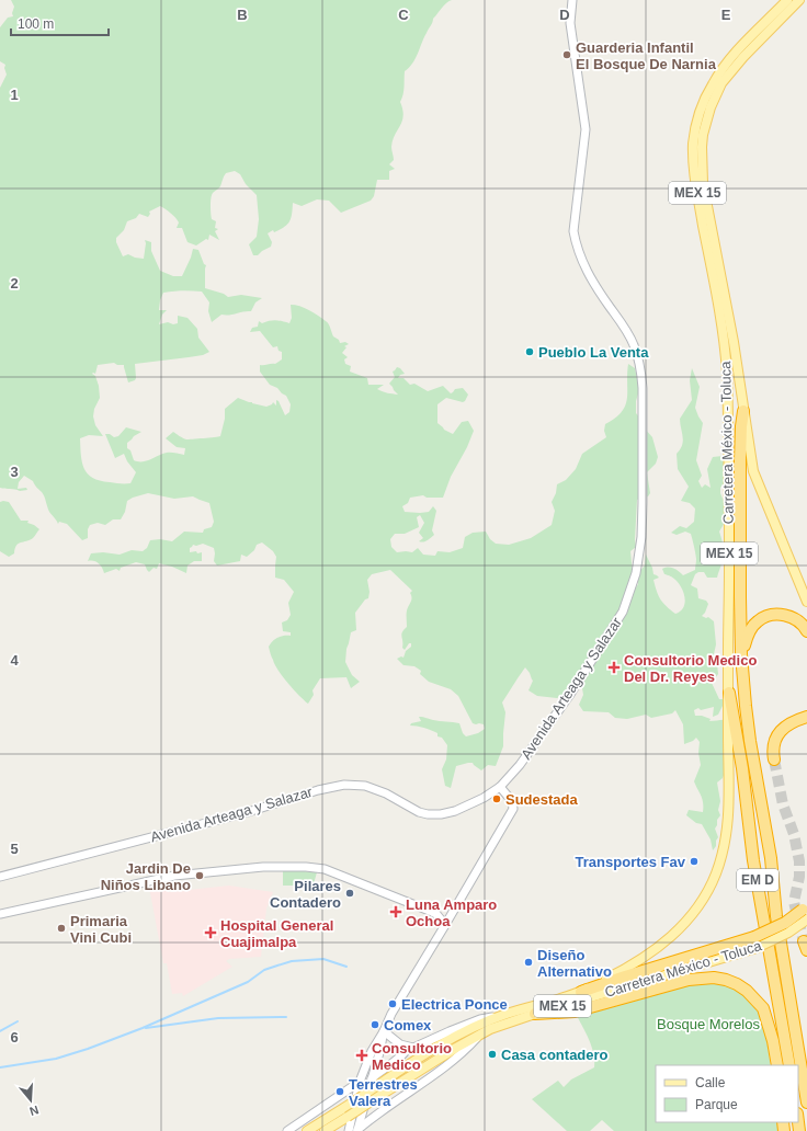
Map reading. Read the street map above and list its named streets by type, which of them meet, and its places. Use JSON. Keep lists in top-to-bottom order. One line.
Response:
{"streets":{"highway":["EM D"],"main road":["MEX 15","Carretera México - Toluca"],"street":["Avenida Arteaga y Salazar"]},"crossings":[["Carretera México - Toluca","EM D"]],"parks":["Bosque Morelos"],"places":{"other":["Guarderia Infantil El Bosque De Narnia","Pueblo La Venta","Sudestada","Transportes Fav","Jardin De Niños Libano","Pilares Contadero","Primaria Vini Cubi","Diseño Alternativo","Electrica Ponce","Comex","Casa contadero","Terrestres Valera"],"health":["Consultorio Medico Del Dr. Reyes","Luna Amparo Ochoa","Hospital General Cuajimalpa","Consultorio Medico"]},"legend":["Calle","Parque"],"scale_bar":"100 m","north":"bottom","grid":{"columns":["B","C","D","E"],"rows":["1","2","3","4","5","6"]}}
